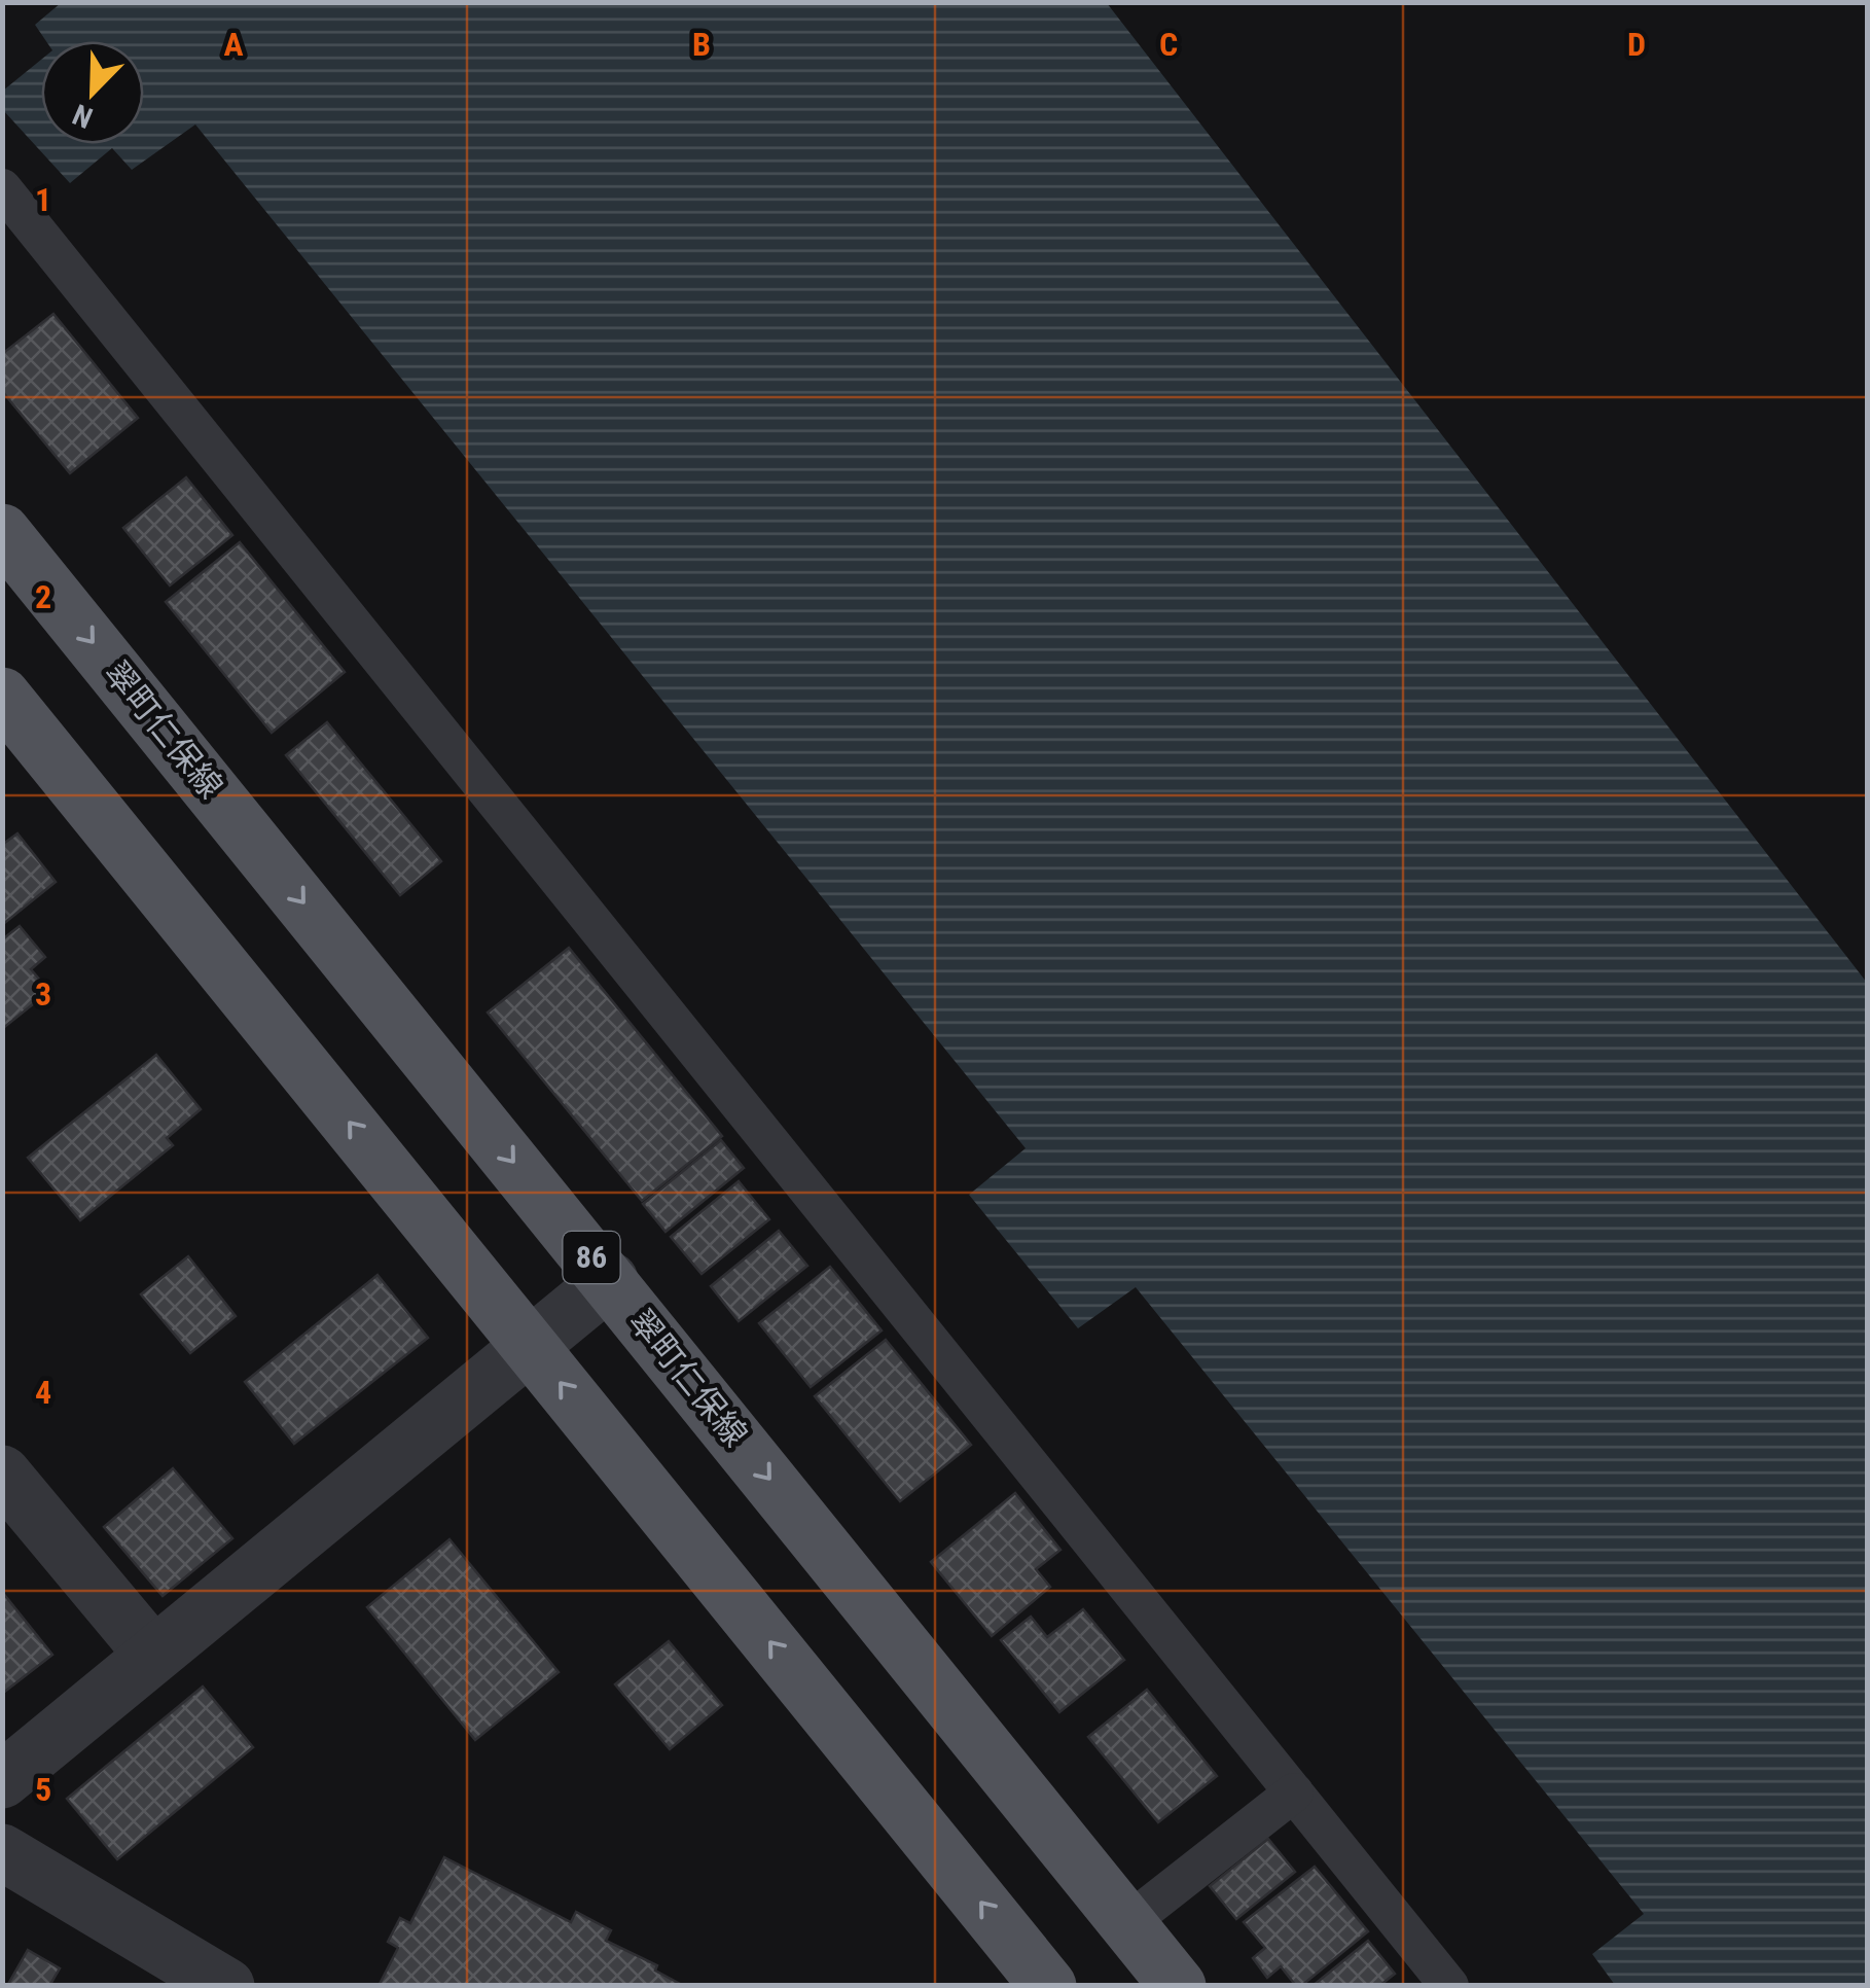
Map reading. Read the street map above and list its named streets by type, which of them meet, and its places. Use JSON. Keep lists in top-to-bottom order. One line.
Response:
{"streets":{"main road":["翠町仁保線","86"]},"north":"bottom left","grid":{"columns":["A","B","C","D"],"rows":["1","2","3","4","5"]}}
